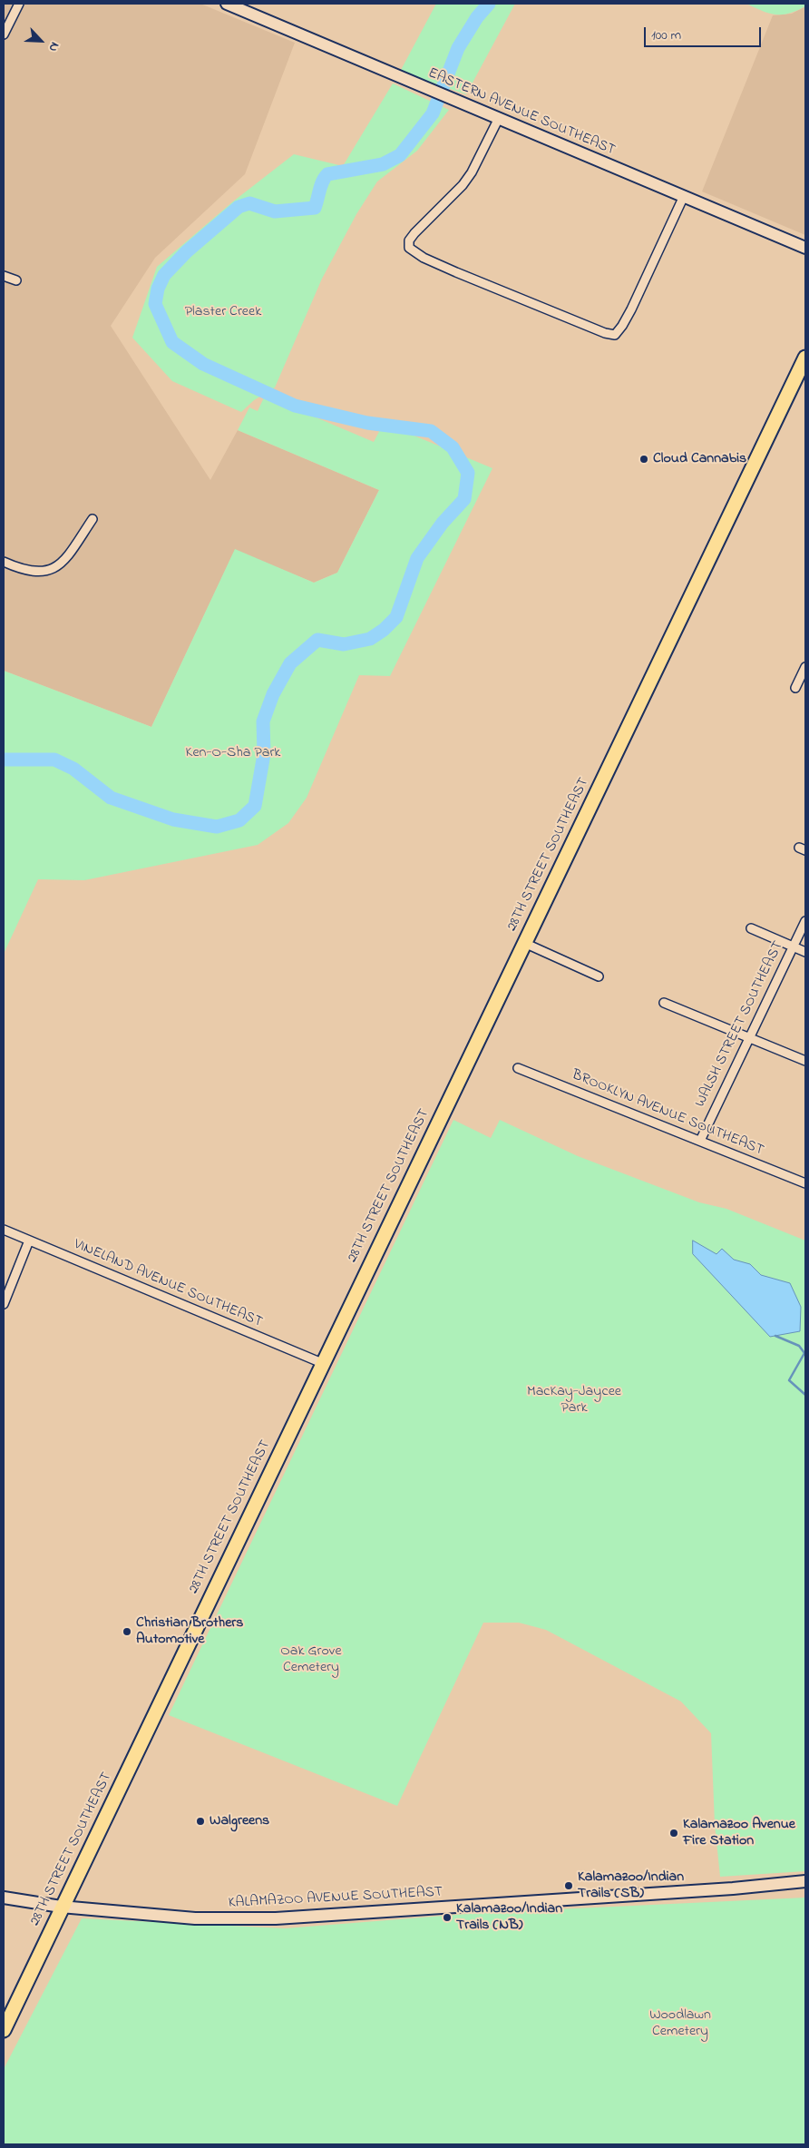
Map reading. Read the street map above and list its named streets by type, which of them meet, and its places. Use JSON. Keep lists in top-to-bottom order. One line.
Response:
{"streets":{"main road":["EASTERN AVENUE SOUTHEAST","28TH STREET SOUTHEAST","KALAMAZOO AVENUE SOUTHEAST"],"street":["WALSH STREET SOUTHEAST","BROOKLYN AVENUE SOUTHEAST","VINELAND AVENUE SOUTHEAST"]},"crossings":[["28TH STREET SOUTHEAST","VINELAND AVENUE SOUTHEAST"],["28TH STREET SOUTHEAST","KALAMAZOO AVENUE SOUTHEAST"],["WALSH STREET SOUTHEAST","BROOKLYN AVENUE SOUTHEAST"]],"parks":["Plaster Creek","Ken-O-Sha Park","MacKay-Jaycee Park","Oak Grove Cemetery","Woodlawn Cemetery"],"places":["Cloud Cannabis","Christian Brothers Automotive","Walgreens","Kalamazoo Avenue Fire Station","Kalamazoo/Indian Trails (SB)","Kalamazoo/Indian Trails (NB)"],"scale_bar":"100 m","north":"bottom right"}
